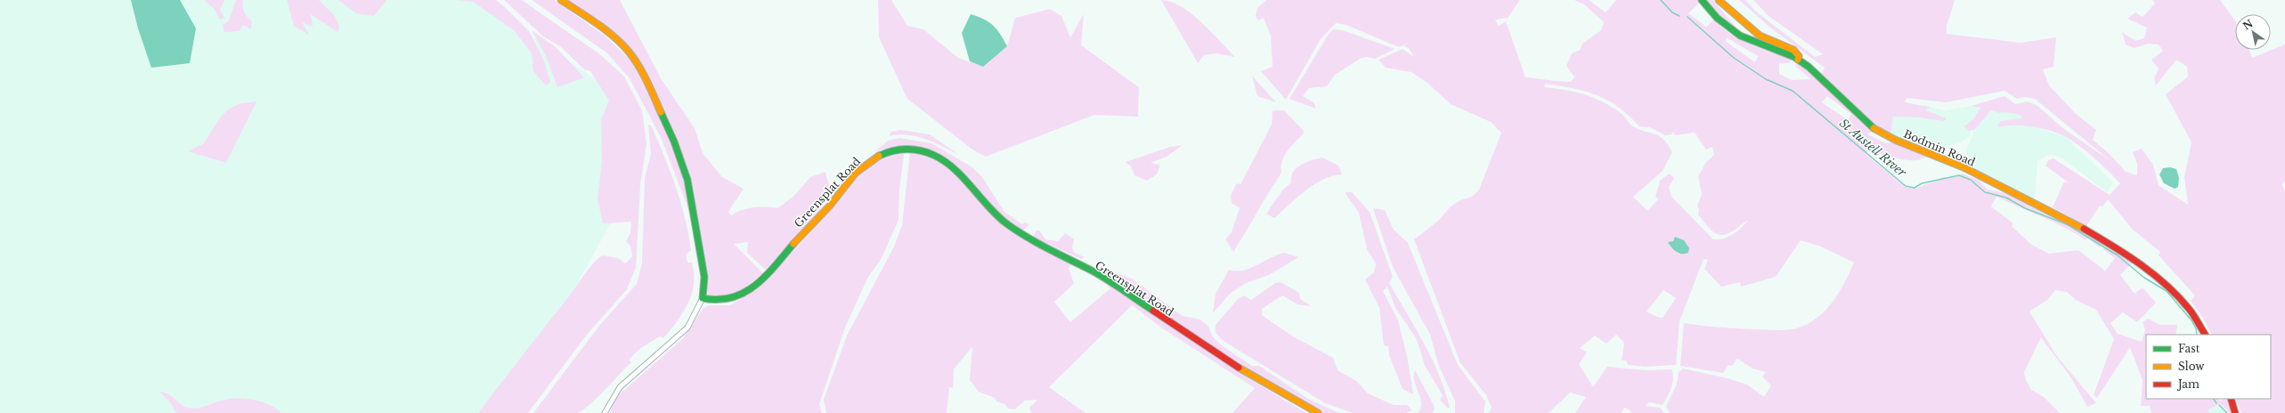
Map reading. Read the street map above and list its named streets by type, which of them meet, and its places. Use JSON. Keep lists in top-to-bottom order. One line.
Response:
{"streets":{"street":["Bodmin Road","Greensplat Road"]},"water":["St Austell River"],"legend":["Fast","Slow","Jam"],"north":"top left"}
